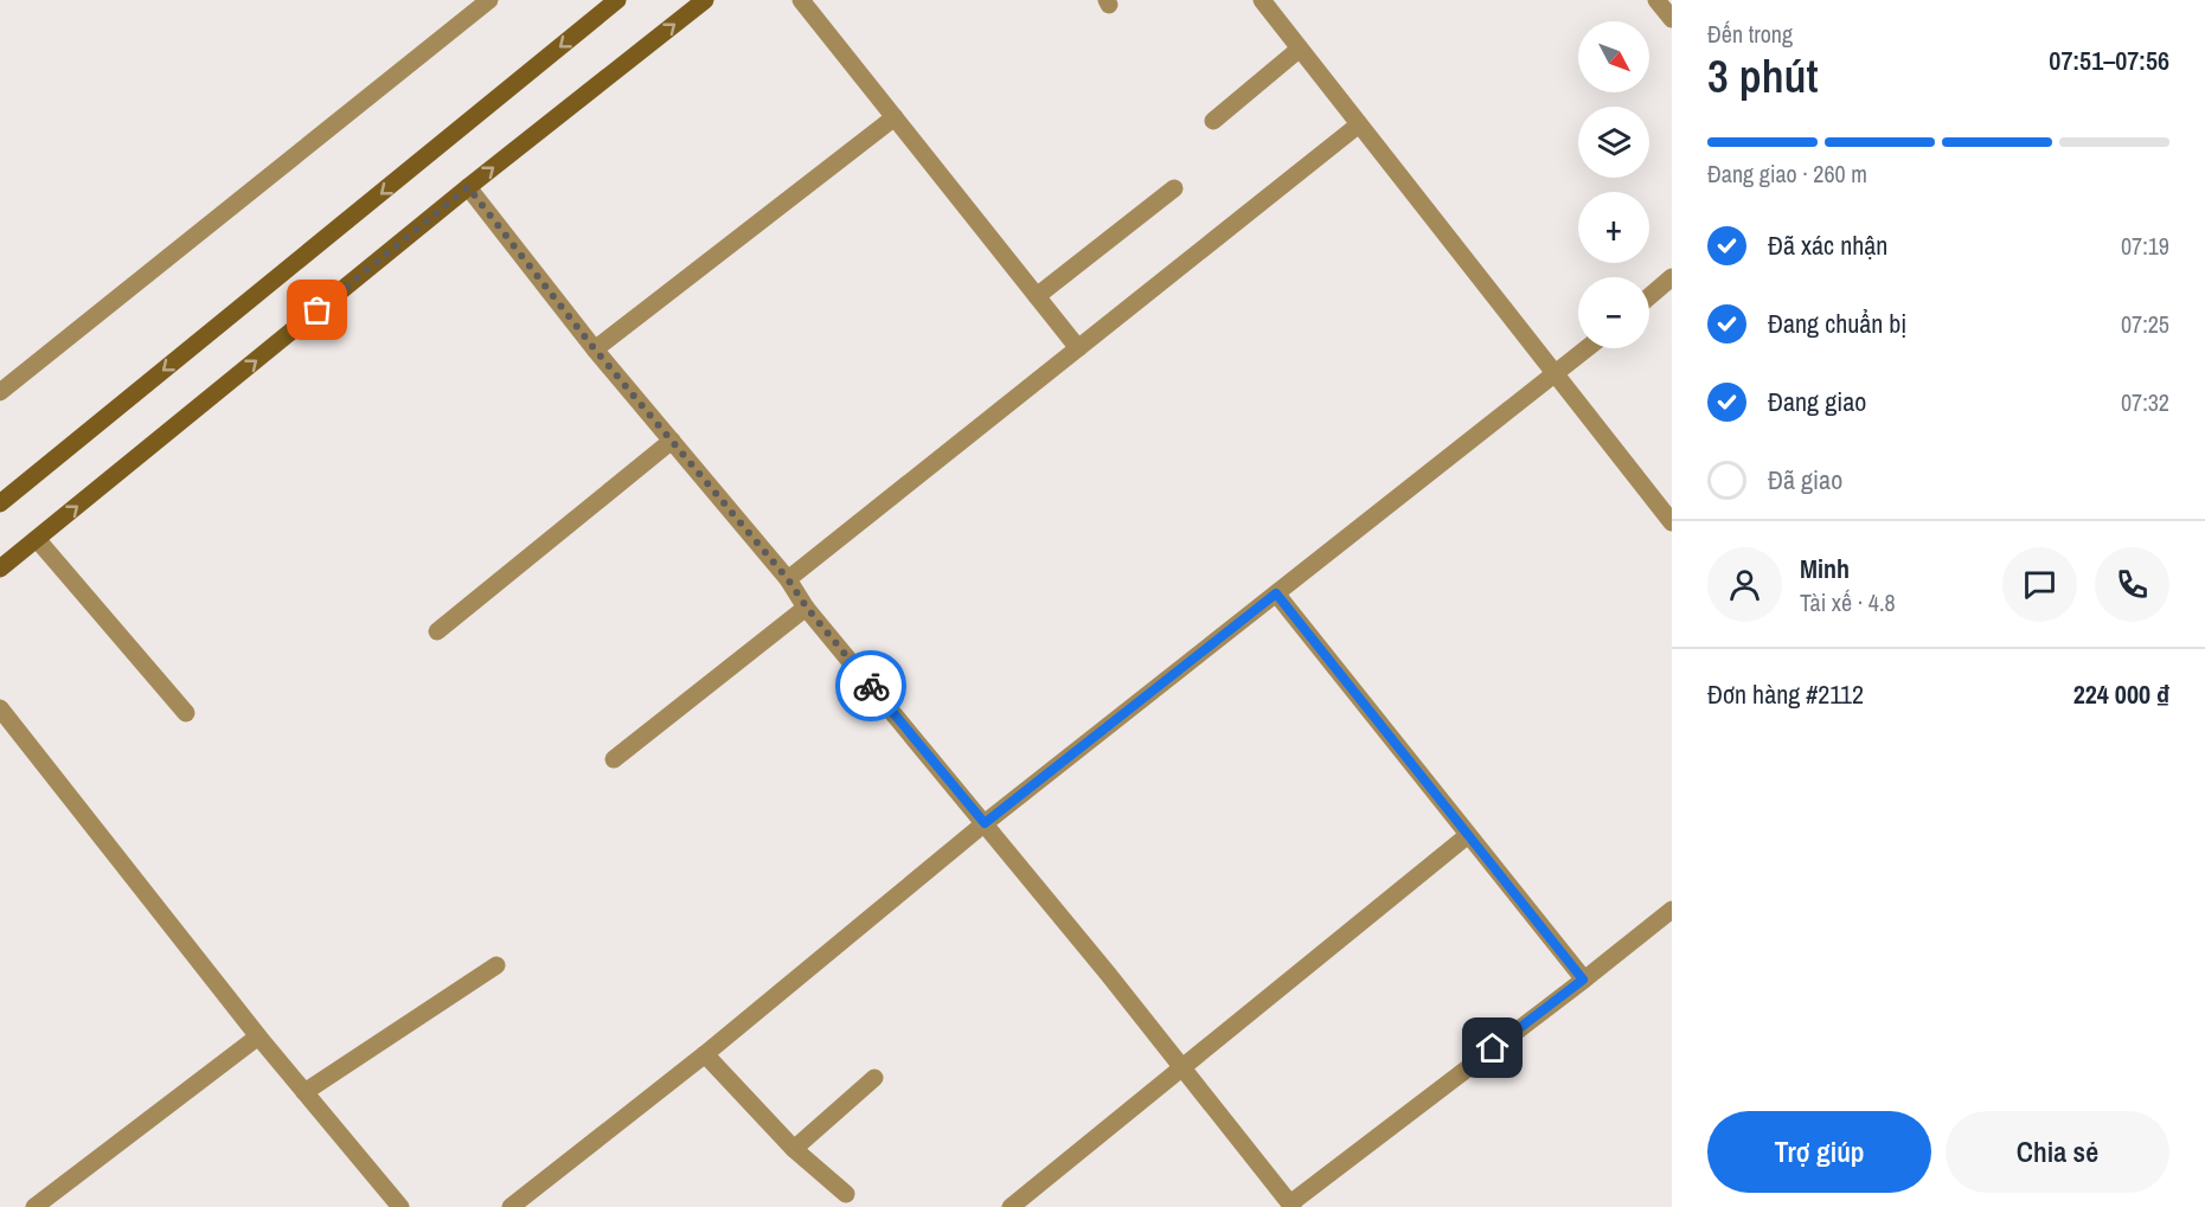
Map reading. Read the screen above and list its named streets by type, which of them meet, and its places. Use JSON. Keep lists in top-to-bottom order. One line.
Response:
{"north":"bottom right","page":{"heading":["3 phút","Đến trong","07:51–07:56"],"panel":["Minh","Tài xế · 4.8","Đơn hàng #2112","224 000 ₫"],"map_buttons":["+","−"],"bar":"Đang giao · 260 m","list":[["Đã xác nhận","07:19"],["Đang chuẩn bị","07:25"],["Đang giao","07:32"],"Đã giao"],"buttons":["Trợ giúp","Chia sẻ"]}}
